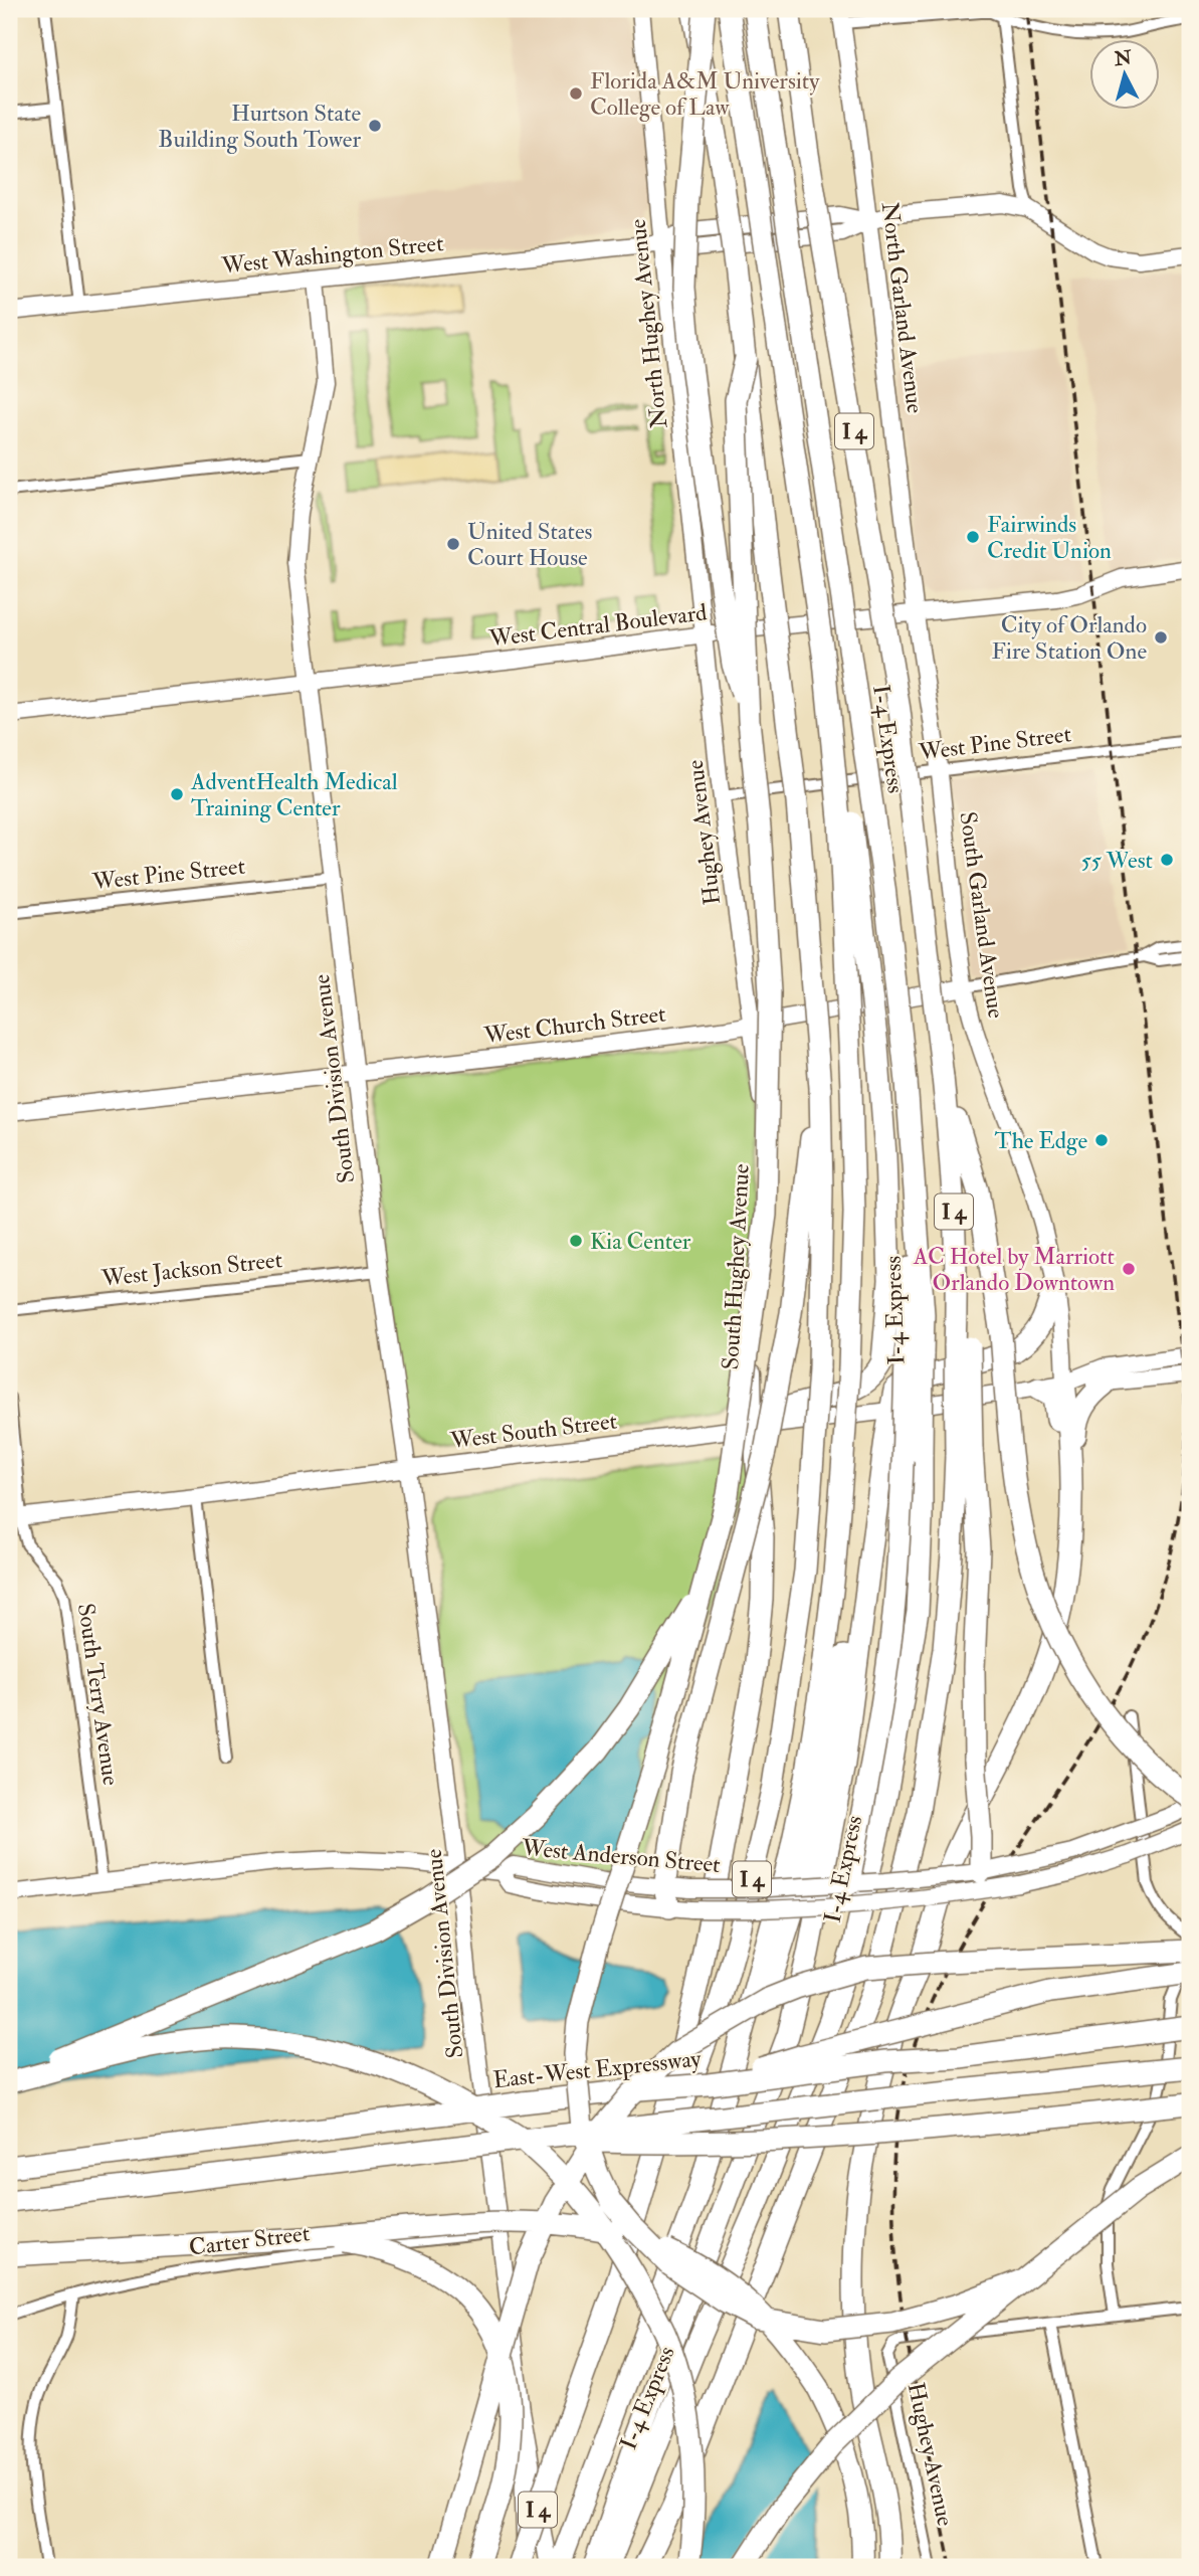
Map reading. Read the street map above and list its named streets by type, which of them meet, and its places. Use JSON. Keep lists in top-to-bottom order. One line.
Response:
{"streets":{"highway":["I 4","I-4 Express","East-West Expressway"],"street":["West Washington Street","North Garland Avenue","North Hughey Avenue","West Central Boulevard","West Pine Street","Hughey Avenue","South Garland Avenue","West Church Street","South Division Avenue","South Hughey Avenue","West Jackson Street","West South Street","South Terry Avenue","West Anderson Street","Carter Street"]},"crossings":[["West Washington Street","North Garland Avenue"],["West Washington Street","North Hughey Avenue"],["West Washington Street","South Division Avenue"],["North Garland Avenue","West Central Boulevard"],["North Garland Avenue","South Garland Avenue"],["North Hughey Avenue","West Central Boulevard"],["North Hughey Avenue","Hughey Avenue"],["West Central Boulevard","Hughey Avenue"],["West Central Boulevard","South Garland Avenue"],["West Central Boulevard","South Division Avenue"],["West Pine Street","Hughey Avenue"],["West Pine Street","South Garland Avenue"],["West Pine Street","South Division Avenue"],["Hughey Avenue","West Church Street"],["Hughey Avenue","South Hughey Avenue"],["South Garland Avenue","West Church Street"],["South Garland Avenue","West South Street"],["West Church Street","South Division Avenue"],["West Church Street","South Hughey Avenue"],["South Division Avenue","West Jackson Street"],["South Division Avenue","West South Street"],["South Division Avenue","West Anderson Street"],["South Division Avenue","Carter Street"],["South Hughey Avenue","West South Street"],["West South Street","South Terry Avenue"],["South Terry Avenue","West Anderson Street"]],"places":["Florida A&M University College of Law","Hurtson State Building South Tower","Fairwinds Credit Union","United States Court House","City of Orlando Fire Station One","AdventHealth Medical Training Center","55 West","The Edge","Kia Center","AC Hotel by Marriott Orlando Downtown"],"north":"top"}
